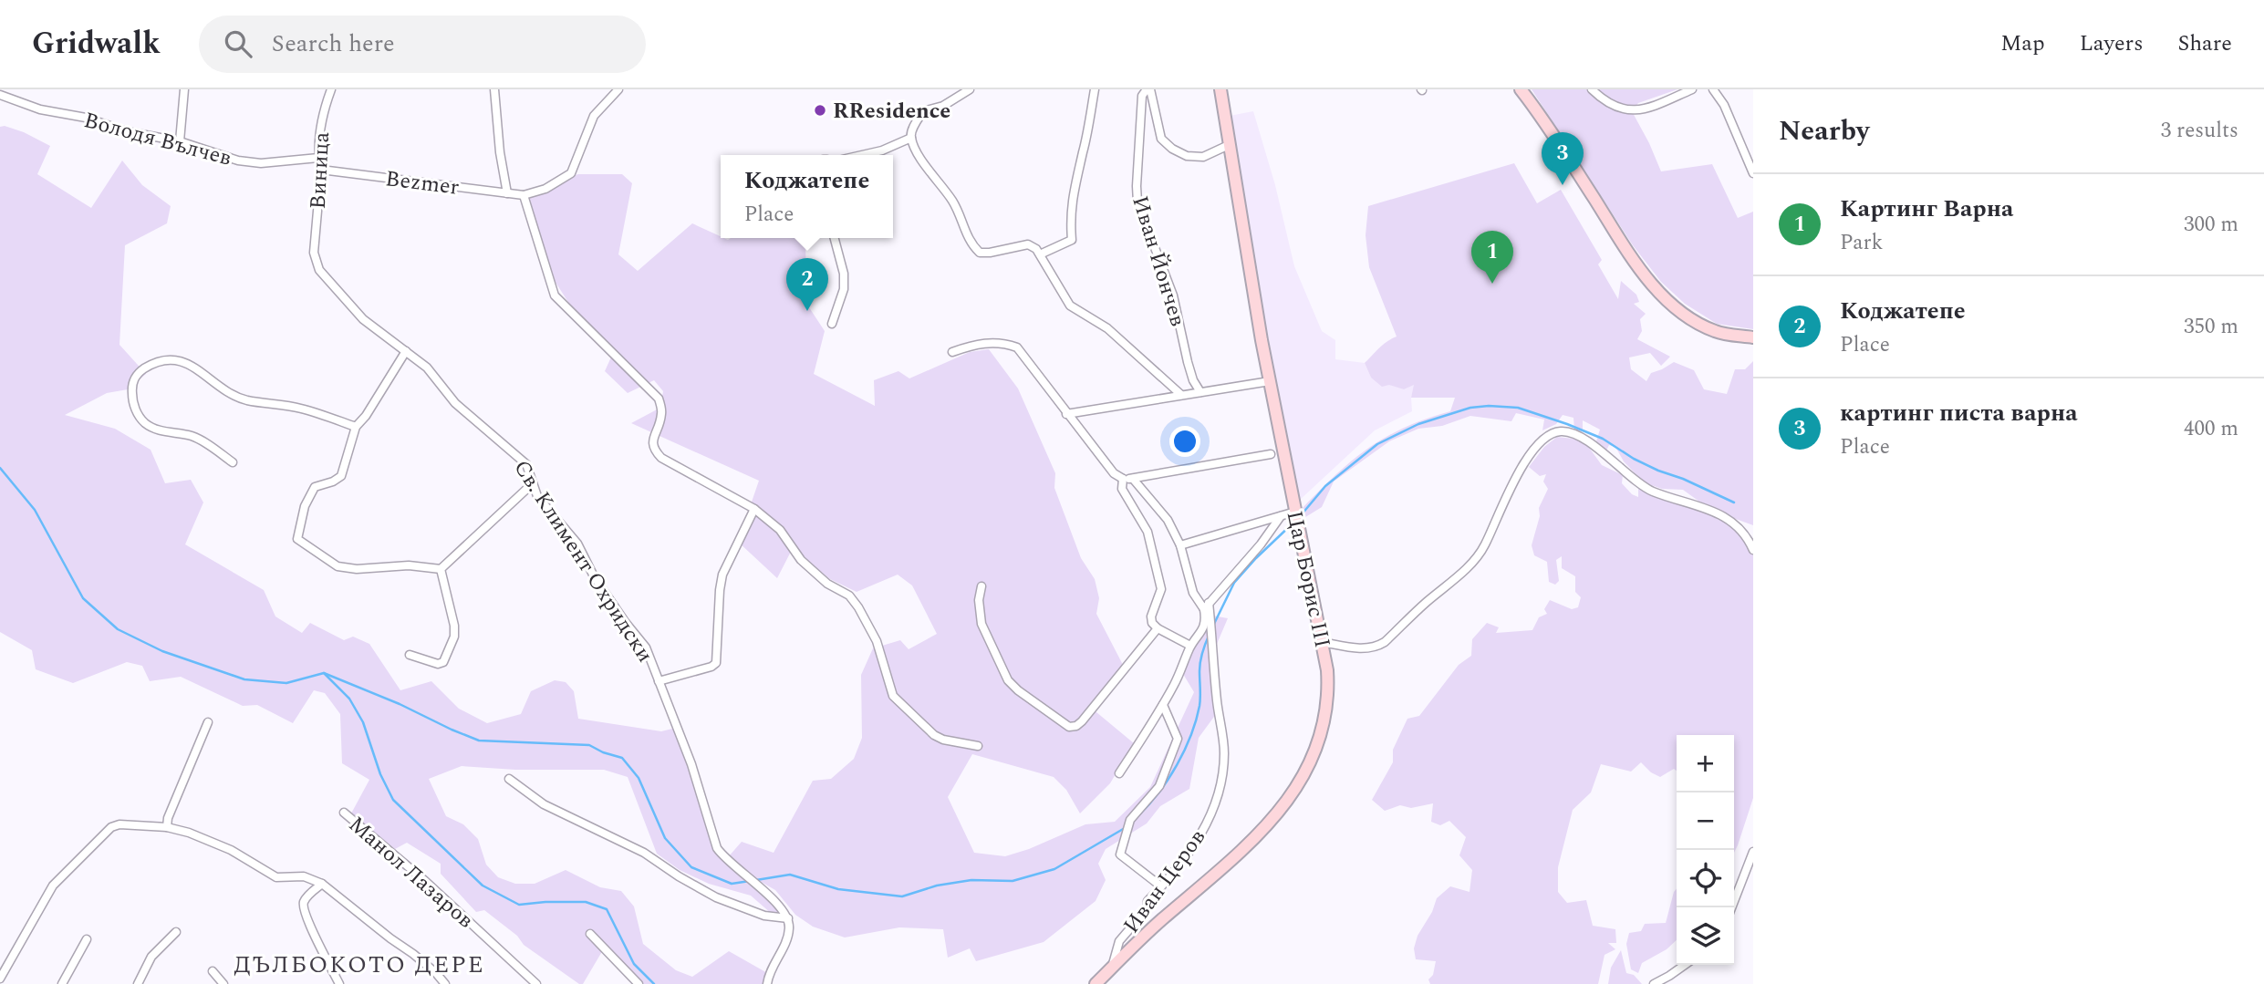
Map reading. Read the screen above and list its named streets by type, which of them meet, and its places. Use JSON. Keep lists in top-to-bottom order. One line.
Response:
{"streets":{"street":["Володя Вълчев","Виница","Bezmer","Иван Йончев","Св. Климент Охридски","Цар Борис III","Манол Лазаров","Иван Церов"]},"crossings":[["Володя Вълчев","Виница"],["Виница","Bezmer"],["Виница","Св. Климент Охридски"],["Цар Борис III","Иван Церов"]],"districts":["ДЪЛБОКОТО ДЕРЕ"],"places":["RResidence"],"page":{"header":"Gridwalk","search":"Search here","nav":["Map","Layers","Share"],"heading":["Nearby","3 results"],"pins":["3","1","2"],"popup":["Коджатепе","Place"],"list":[{"mark":"1","name":"Картинг Варна","note":"Park","value":"300 m"},{"mark":"2","name":"Коджатепе","note":"Place","value":"350 m"},{"mark":"3","name":"картинг писта варна","note":"Place","value":"400 m"}],"map_buttons":["+","−"]}}
